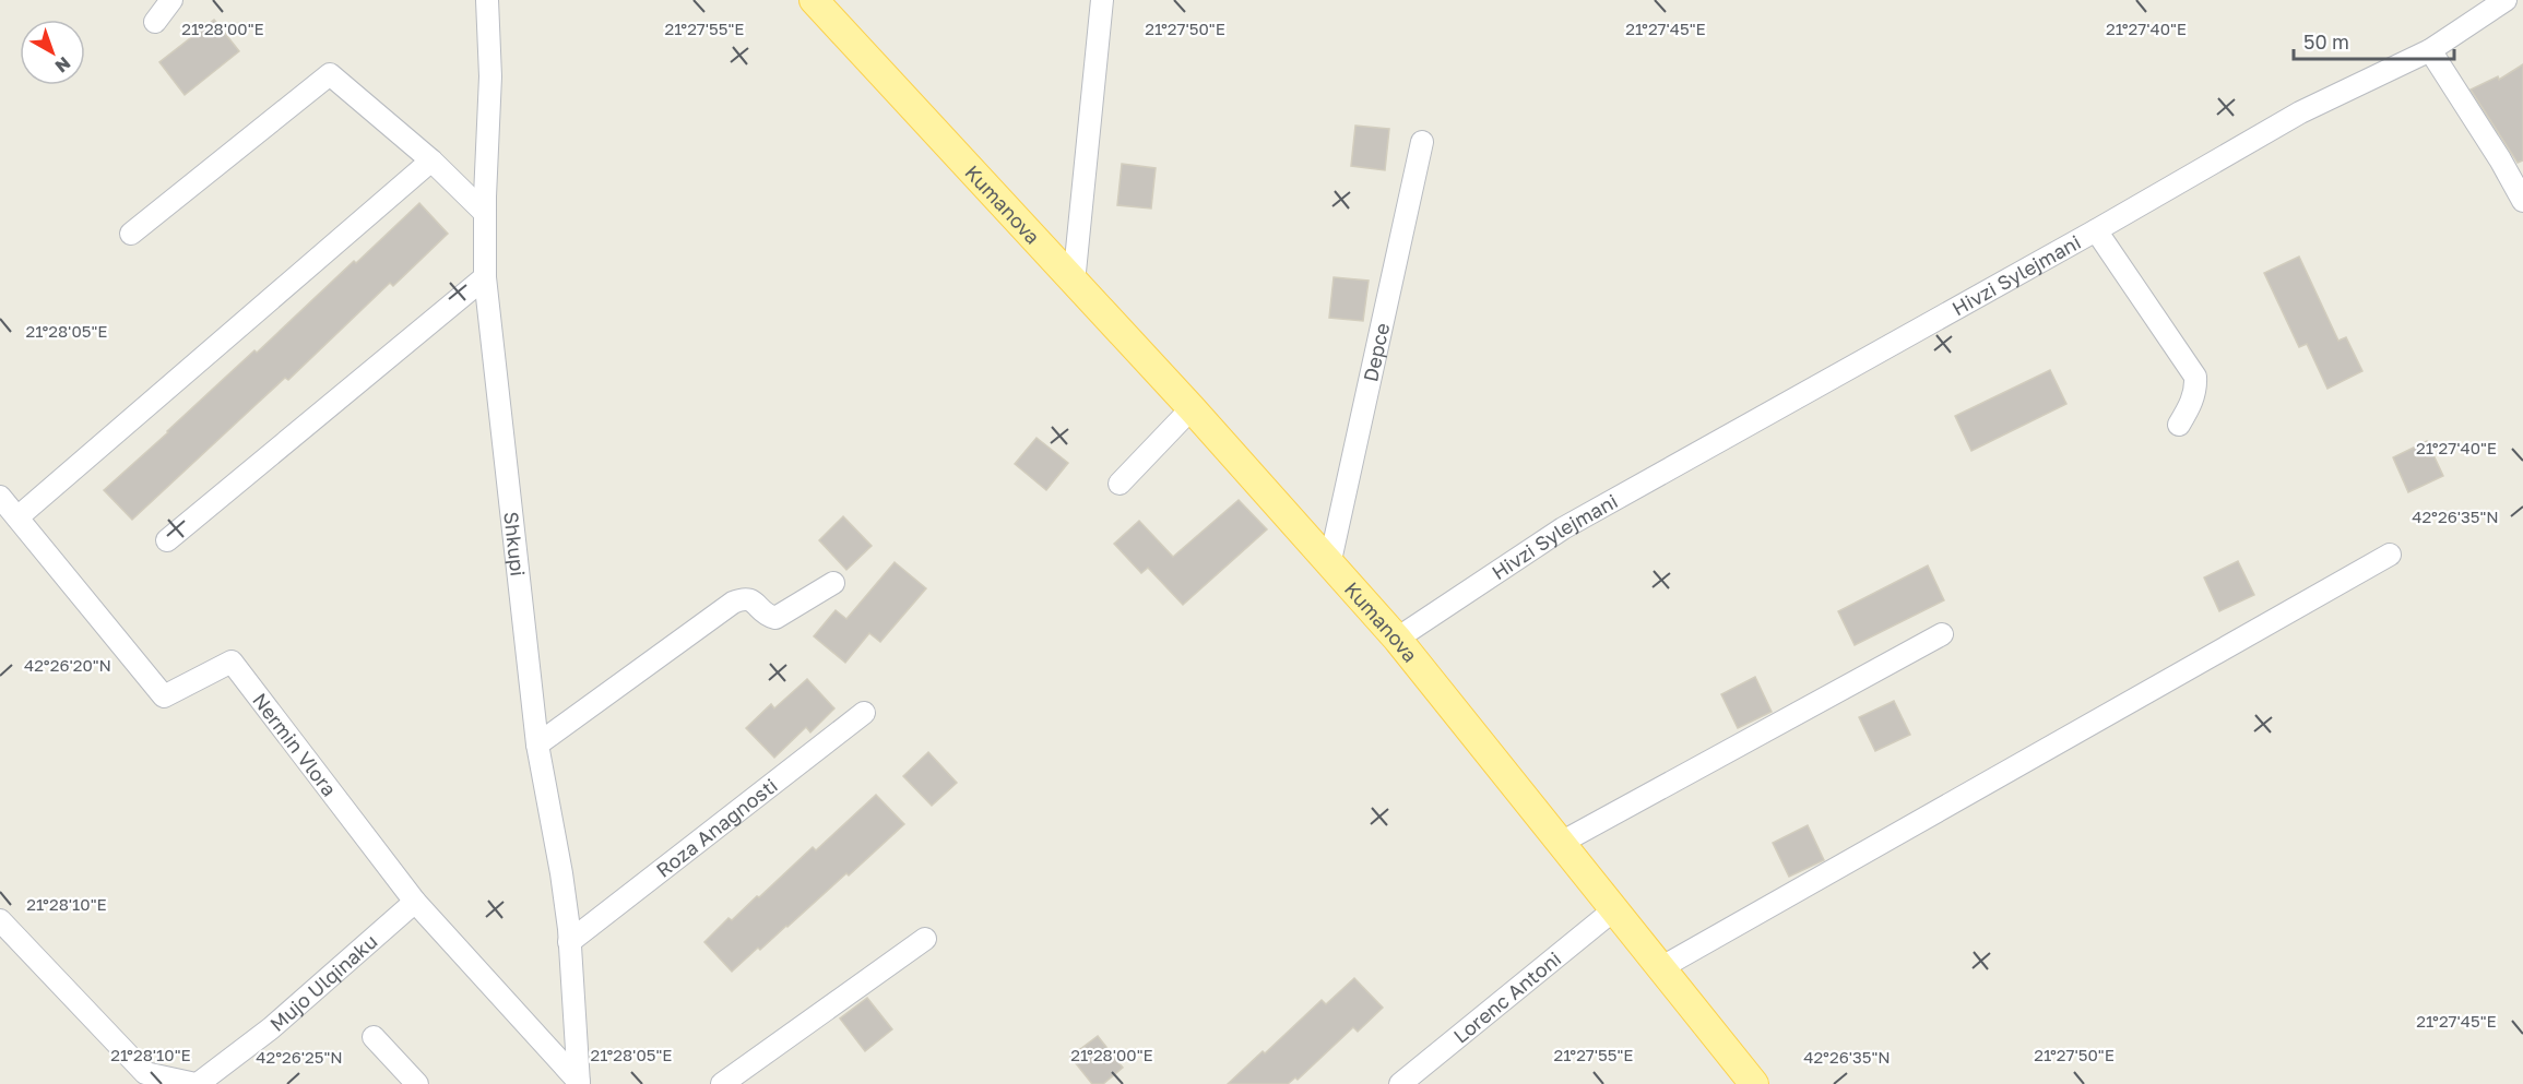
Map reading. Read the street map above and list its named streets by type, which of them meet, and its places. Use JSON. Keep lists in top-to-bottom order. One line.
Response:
{"streets":{"main road":["Kumanova"],"street":["Hivzi Sylejmani","Depce","Shkupi","Nermin Vlora","Roza Anagnosti","Mujo Ulqinaku","Lorenc Antoni"]},"crossings":[["Kumanova","Hivzi Sylejmani"],["Kumanova","Depce"],["Kumanova","Lorenc Antoni"],["Shkupi","Nermin Vlora"],["Shkupi","Roza Anagnosti"],["Nermin Vlora","Mujo Ulqinaku"]],"scale_bar":"50 m","north":"bottom right","coordinates":["21°27'45\"E","21°28'00\"E","21°27'55\"E","21°27'50\"E","21°27'40\"E","21°28'05\"E","42°26'35\"N","42°26'20\"N","21°28'10\"E","42°26'25\"N"]}
